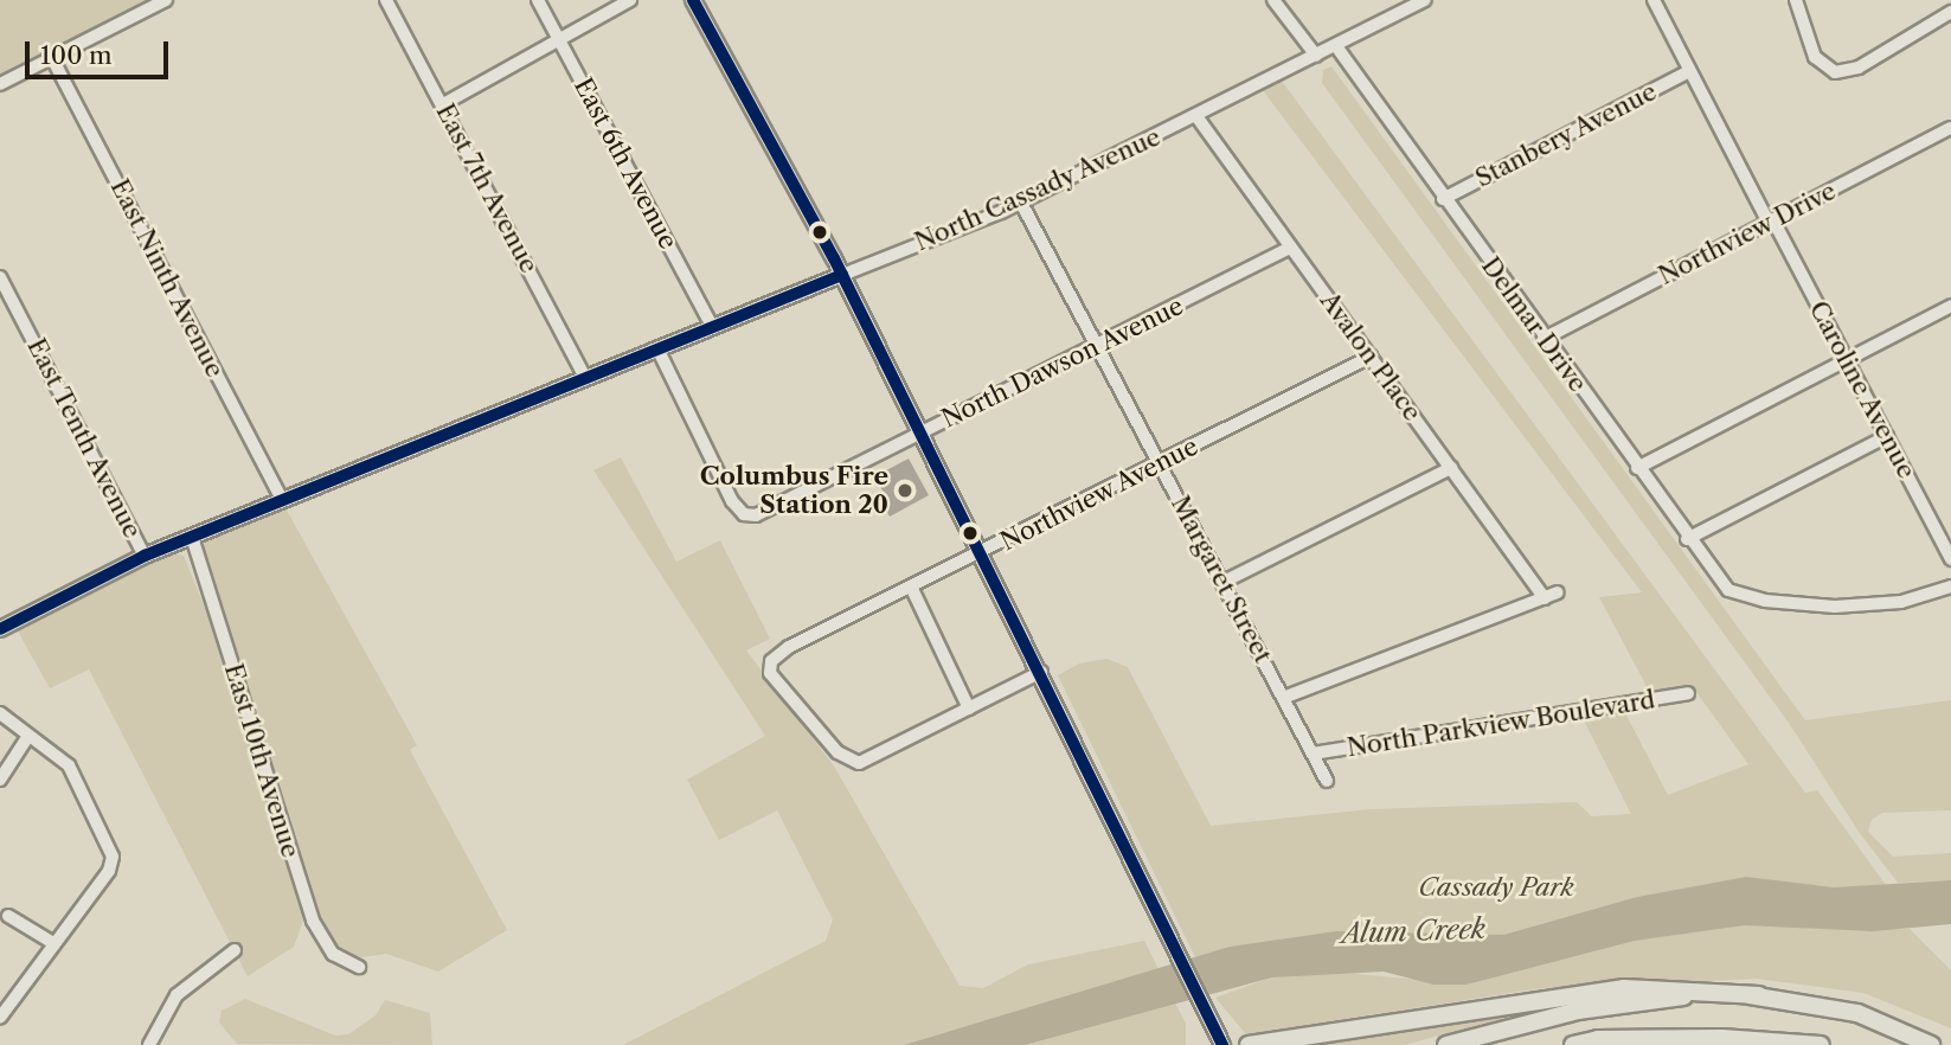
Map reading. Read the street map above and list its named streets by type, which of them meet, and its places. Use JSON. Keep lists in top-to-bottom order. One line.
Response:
{"streets":{"main road":["North Cassady Avenue"],"street":["Stanbery Avenue","East 6th Avenue","East 7th Avenue","Northview Drive","East Ninth Avenue","Delmar Drive","Avalon Place","North Dawson Avenue","Caroline Avenue","East Tenth Avenue","Northview Avenue","Margaret Street","North Parkview Boulevard","East 10th Avenue"]},"crossings":[["Stanbery Avenue","Delmar Drive"],["Stanbery Avenue","Caroline Avenue"],["East 6th Avenue","North Cassady Avenue"],["East 7th Avenue","North Cassady Avenue"],["North Cassady Avenue","East Ninth Avenue"],["North Cassady Avenue","Delmar Drive"],["North Cassady Avenue","Avalon Place"],["North Cassady Avenue","North Dawson Avenue"],["North Cassady Avenue","East Tenth Avenue"],["North Cassady Avenue","Margaret Street"],["North Cassady Avenue","East 10th Avenue"],["Northview Drive","Delmar Drive"],["Northview Drive","Caroline Avenue"],["Avalon Place","North Dawson Avenue"],["Avalon Place","Northview Avenue"],["North Dawson Avenue","Margaret Street"],["Northview Avenue","Margaret Street"],["Margaret Street","North Parkview Boulevard"]],"water":["Alum Creek"],"parks":["Cassady Park"],"places":["Columbus Fire Station 20"],"scale_bar":"100 m"}
